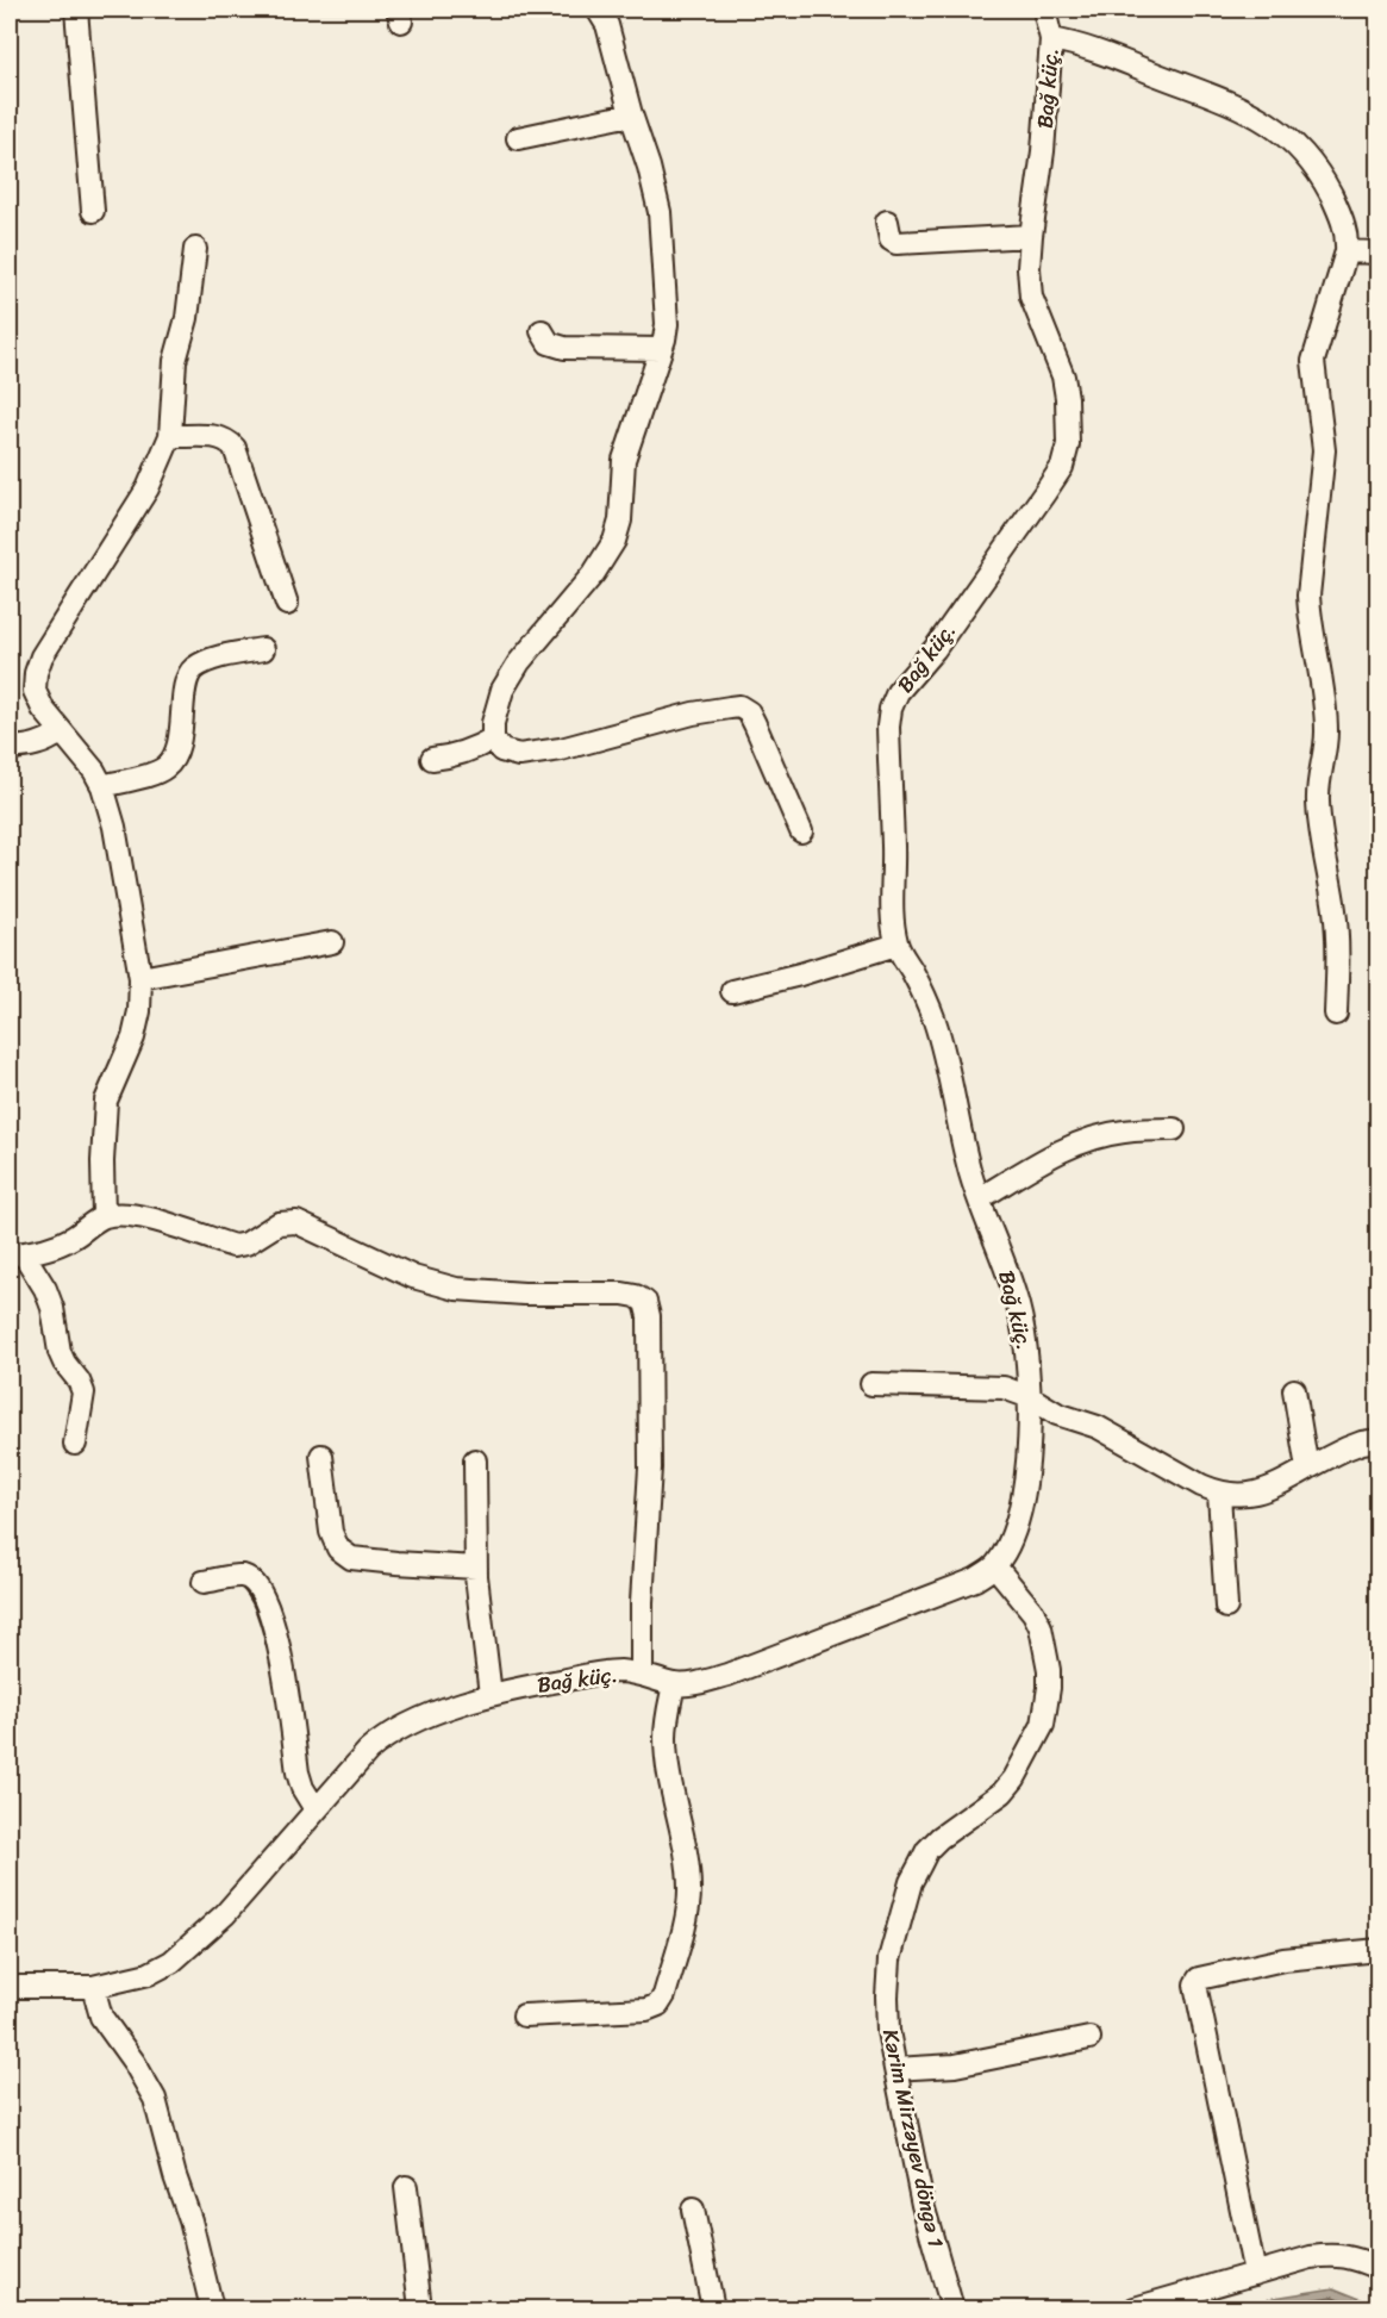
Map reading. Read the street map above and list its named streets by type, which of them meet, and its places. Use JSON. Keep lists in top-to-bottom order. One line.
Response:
{"streets":{"street":["Bağ küç.","Kərim Mirzəyev döngə 1"]},"crossings":[["Bağ küç.","Kərim Mirzəyev döngə 1"]]}
